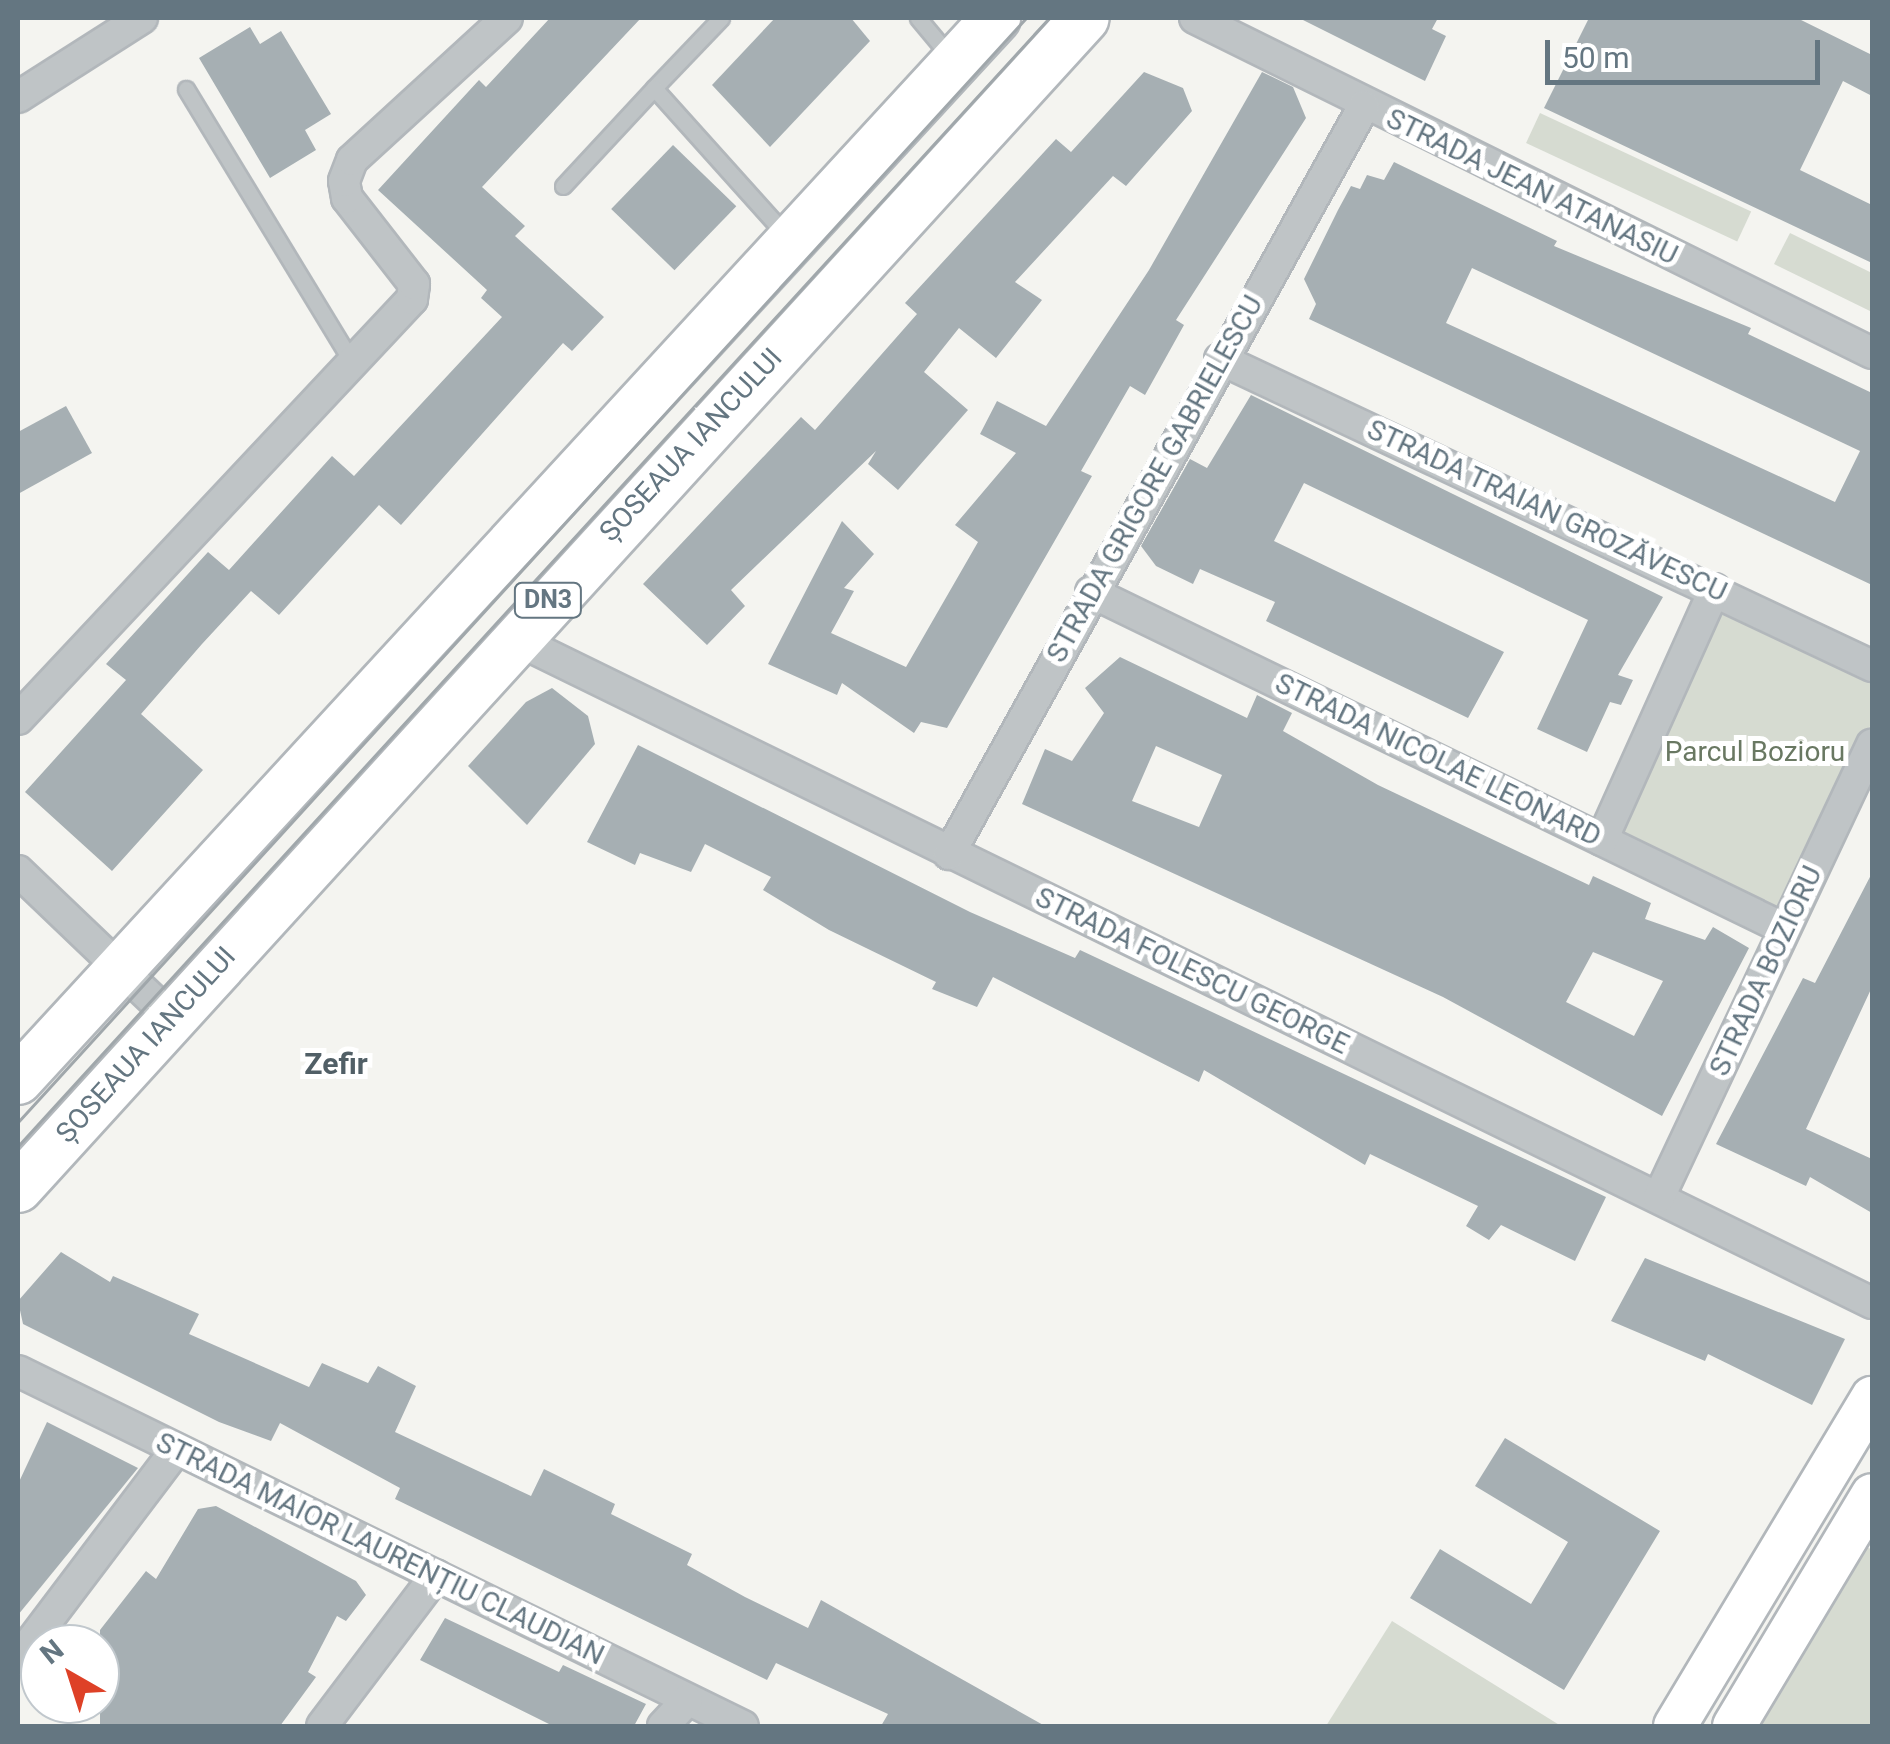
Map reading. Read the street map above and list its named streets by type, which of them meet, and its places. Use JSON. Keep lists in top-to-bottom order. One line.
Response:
{"streets":{"main road":["ȘOSEAUA IANCULUI","DN3"],"street":["STRADA JEAN ATANASIU","STRADA GRIGORE GABRIELESCU","STRADA TRAIAN GROZĂVESCU","STRADA NICOLAE LEONARD","STRADA FOLESCU GEORGE","STRADA BOZIORU","STRADA MAIOR LAURENȚIU CLAUDIAN"]},"crossings":[["STRADA JEAN ATANASIU","STRADA GRIGORE GABRIELESCU"],["ȘOSEAUA IANCULUI","STRADA FOLESCU GEORGE"],["STRADA GRIGORE GABRIELESCU","STRADA TRAIAN GROZĂVESCU"],["STRADA GRIGORE GABRIELESCU","STRADA NICOLAE LEONARD"],["STRADA GRIGORE GABRIELESCU","STRADA FOLESCU GEORGE"],["STRADA NICOLAE LEONARD","STRADA BOZIORU"],["STRADA FOLESCU GEORGE","STRADA BOZIORU"]],"districts":["Zefir"],"parks":["Parcul Bozioru"],"scale_bar":"50 m","north":"top left"}
